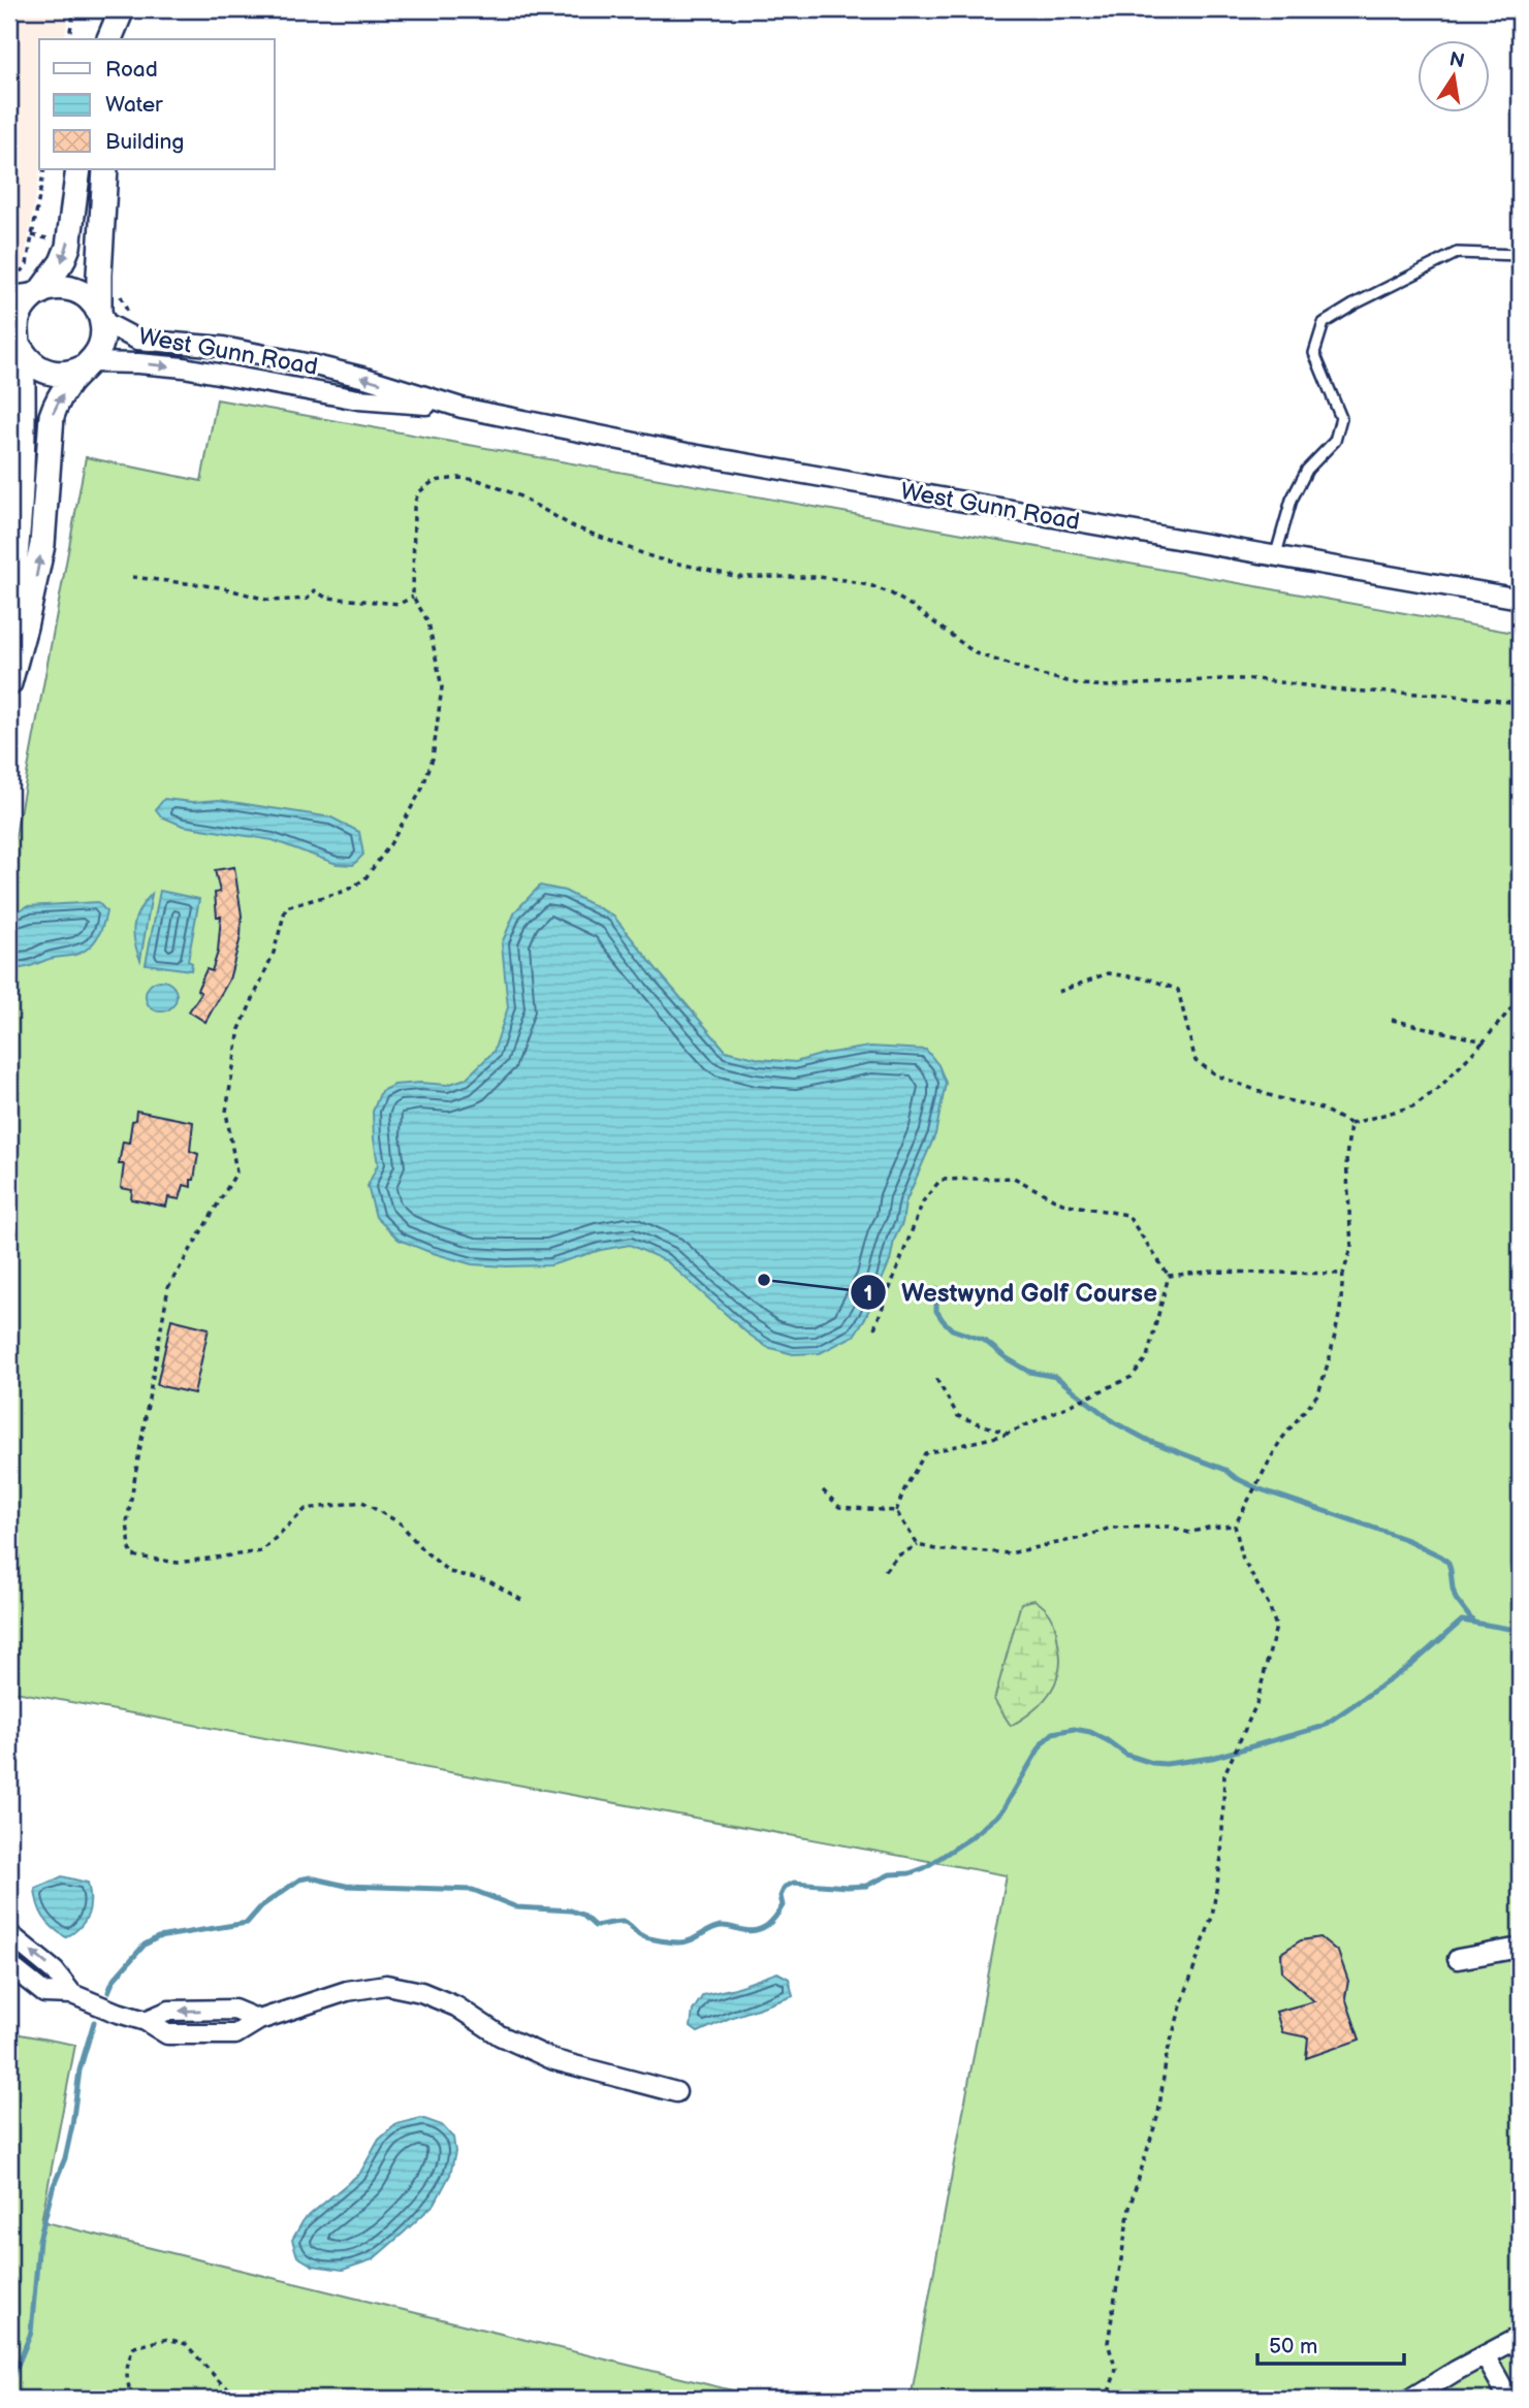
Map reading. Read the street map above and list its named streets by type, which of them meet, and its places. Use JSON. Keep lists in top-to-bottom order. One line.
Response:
{"streets":{"main road":["West Gunn Road"]},"places":["Westwynd Golf Course"],"legend":["Road","Water","Building"],"scale_bar":"50 m","north":"top"}
